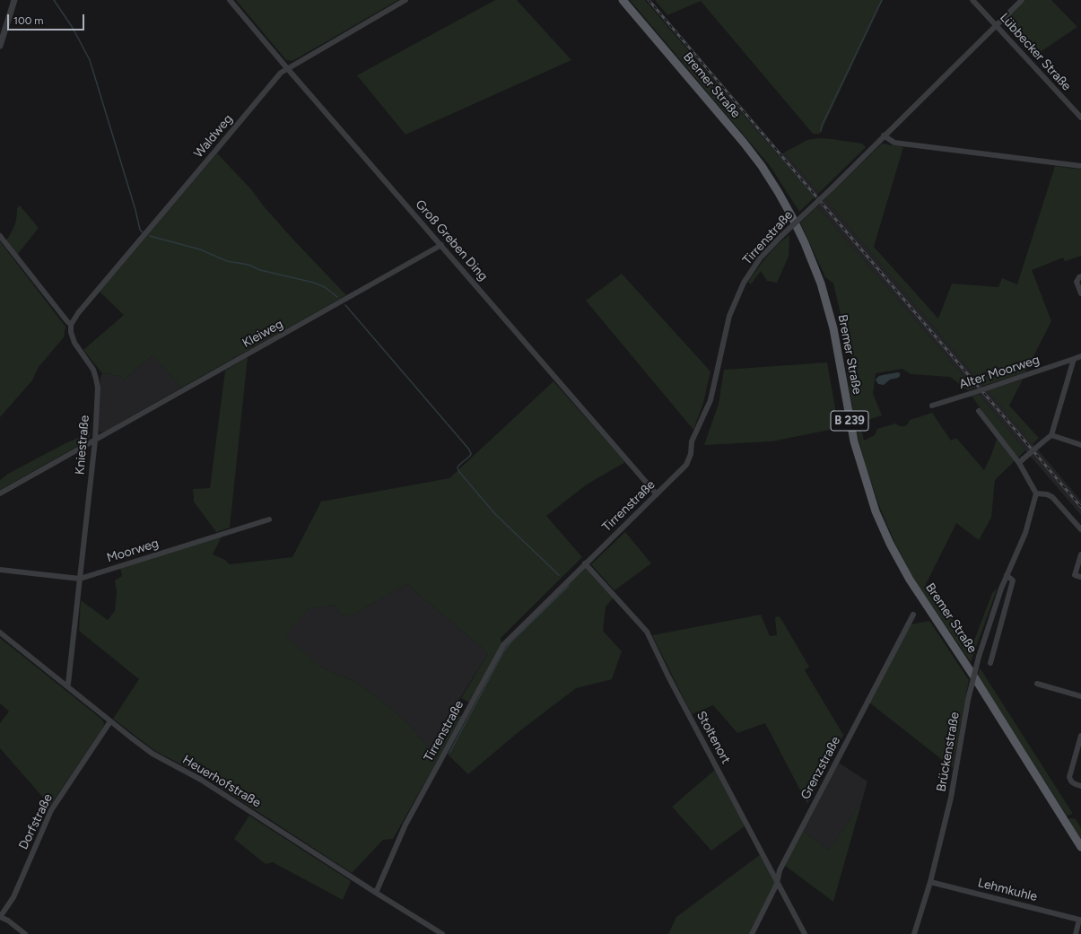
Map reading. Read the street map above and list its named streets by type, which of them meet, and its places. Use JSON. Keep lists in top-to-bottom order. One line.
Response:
{"streets":{"main road":["Bremer Straße","B 239"],"street":["Lübbecker Straße","Waldweg","Tirrenstraße","Groß Greben Ding","Kleiweg","Alter Moorweg","Kniestraße","Moorweg","Stoltenort","Brückenstraße","Grenzstraße","Heuerhofstraße","Dorfstraße","Lehmkuhle"]},"crossings":[["Lübbecker Straße","Tirrenstraße"],["Waldweg","Groß Greben Ding"],["Waldweg","Kniestraße"],["Tirrenstraße","Groß Greben Ding"],["Tirrenstraße","Stoltenort"],["Tirrenstraße","Heuerhofstraße"],["Groß Greben Ding","Kleiweg"],["Kleiweg","Kniestraße"],["Kniestraße","Moorweg"],["Kniestraße","Heuerhofstraße"],["Stoltenort","Grenzstraße"],["Brückenstraße","Lehmkuhle"],["Heuerhofstraße","Dorfstraße"]],"scale_bar":"100 m"}
